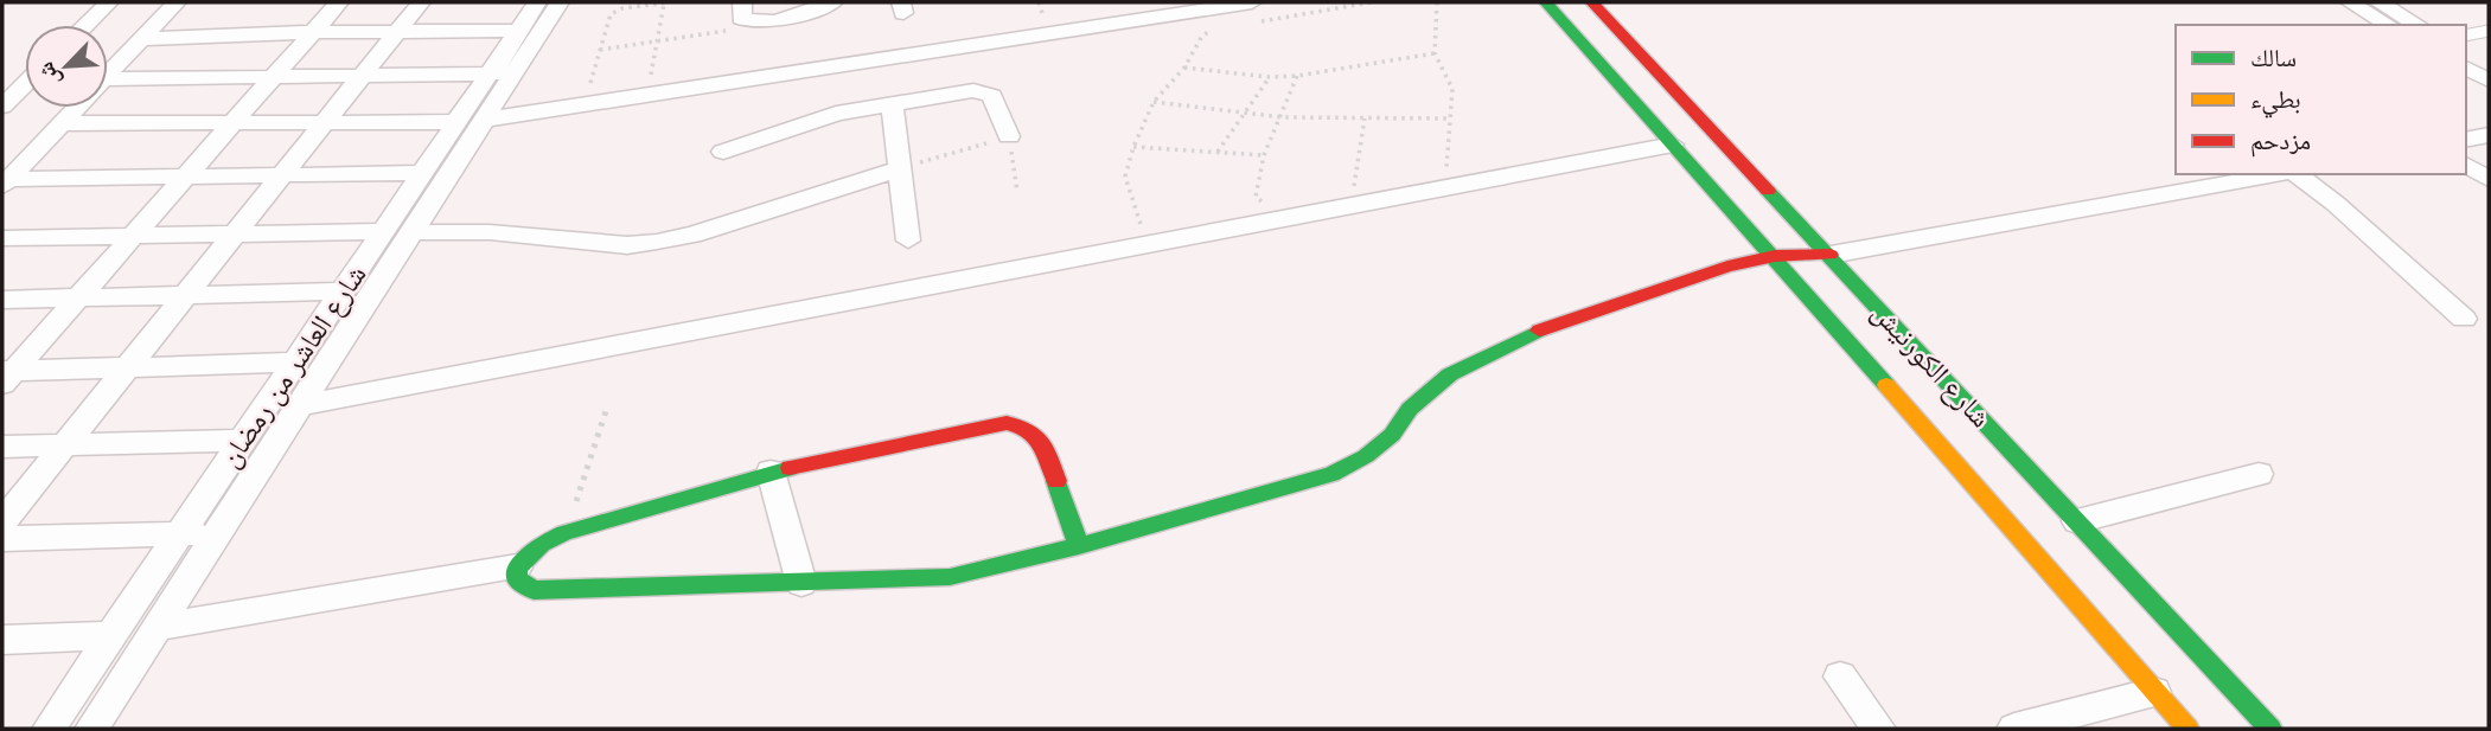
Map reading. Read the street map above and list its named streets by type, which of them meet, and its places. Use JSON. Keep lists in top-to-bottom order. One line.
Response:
{"streets":{"main road":["شارع الكورنيش"],"street":["شارع العاشر من رمضان"]},"legend":["سالك","بطيء","مزدحم"],"north":"bottom left"}
